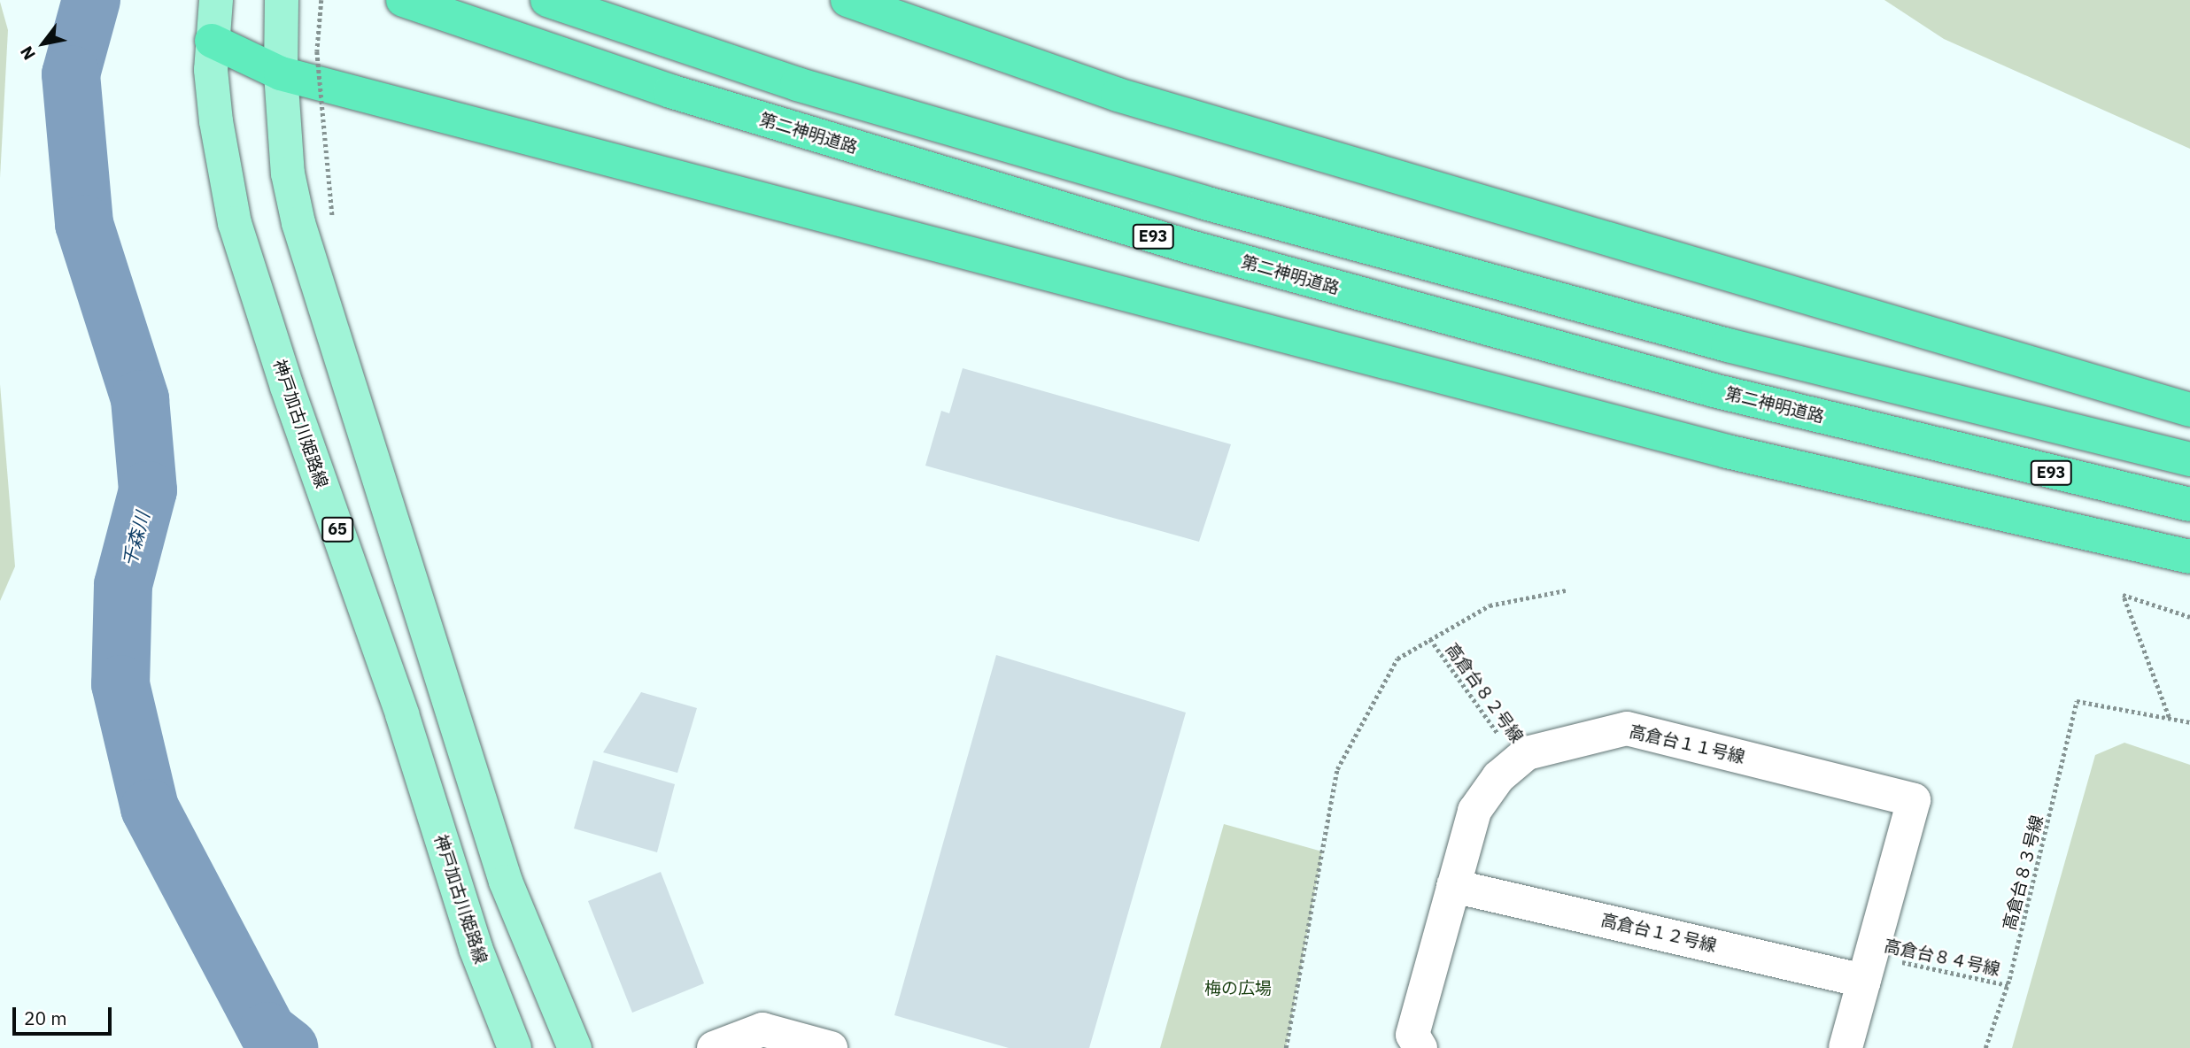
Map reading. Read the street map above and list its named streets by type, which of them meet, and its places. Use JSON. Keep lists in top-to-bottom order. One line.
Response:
{"streets":{"highway":["第二神明道路","E93"],"main road":["神戸加古川姫路線","65"],"street":["高倉台１１号線","高倉台１２号線"],"path":["高倉台８２号線","高倉台８３号線","高倉台８４号線"]},"crossings":[["高倉台８２号線","高倉台１１号線"],["高倉台１１号線","高倉台１２号線"],["高倉台１１号線","高倉台８４号線"],["高倉台８３号線","高倉台８４号線"],["高倉台１２号線","高倉台８４号線"]],"water":["千森川"],"parks":["梅の広場"],"scale_bar":"20 m","north":"bottom left"}
